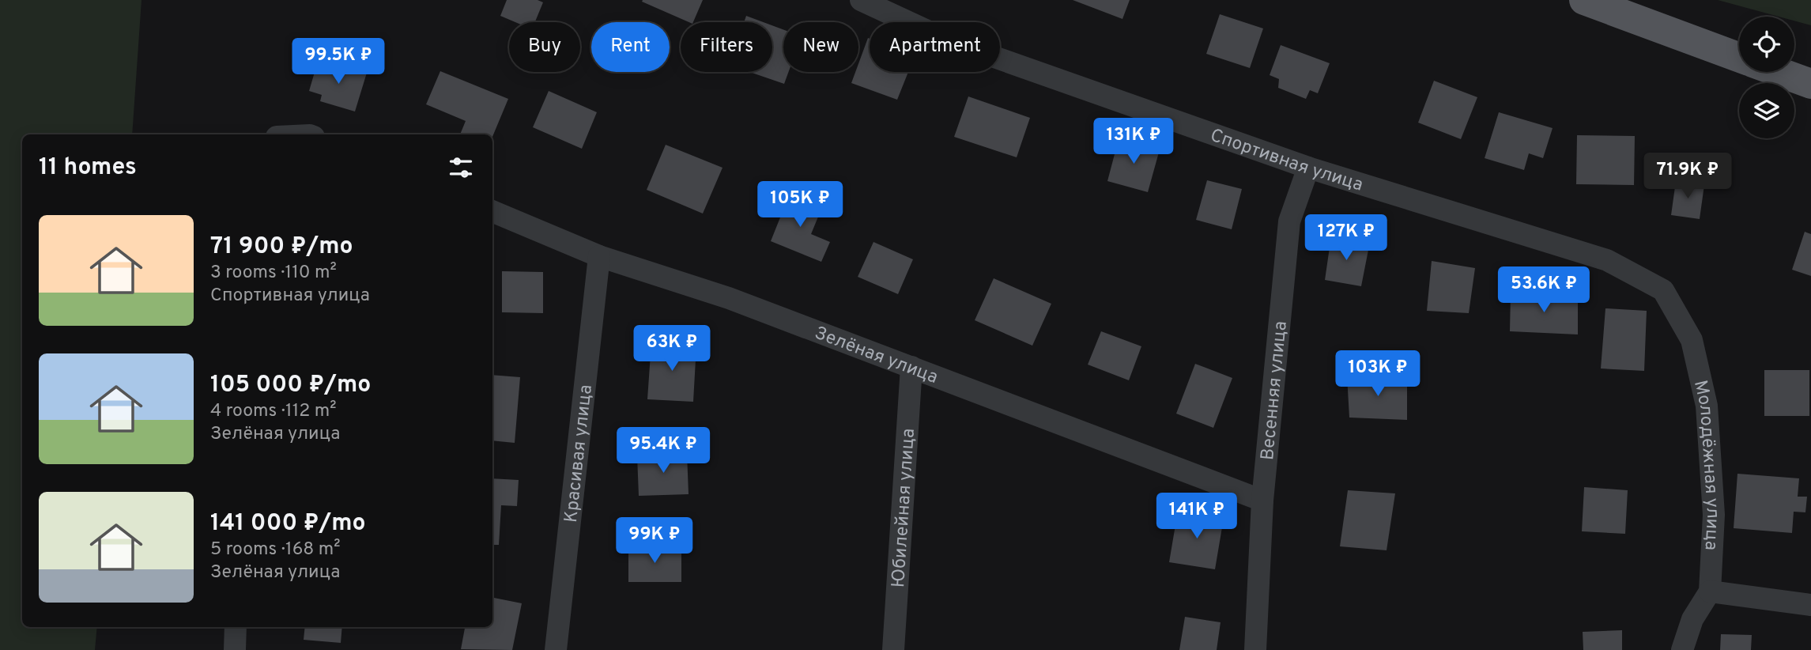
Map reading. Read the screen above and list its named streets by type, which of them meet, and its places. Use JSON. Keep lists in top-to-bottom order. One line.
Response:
{"streets":{"street":["Спортивная улица","Зелёная улица","Весенняя улица","Красивая улица","Молодёжная улица","Юбилейная улица"]},"crossings":[["Спортивная улица","Весенняя улица"],["Спортивная улица","Молодёжная улица"],["Зелёная улица","Весенняя улица"],["Зелёная улица","Красивая улица"],["Зелёная улица","Юбилейная улица"]],"page":{"chip":["Buy","Rent","Filters","New","Apartment"],"price":["99.5K ₽","131K ₽","71.9K ₽","105K ₽","127K ₽","53.6K ₽","63K ₽","103K ₽","95.4K ₽","141K ₽","99K ₽"],"heading":"11 homes","list":[{"name":"71 900 ₽/mo","note":"3 rooms · 110 m² · Спортивная улица"},{"name":"105 000 ₽/mo","note":"4 rooms · 112 m² · Зелёная улица"},{"name":"141 000 ₽/mo","note":"5 rooms · 168 m² · Зелёная улица"}]}}
